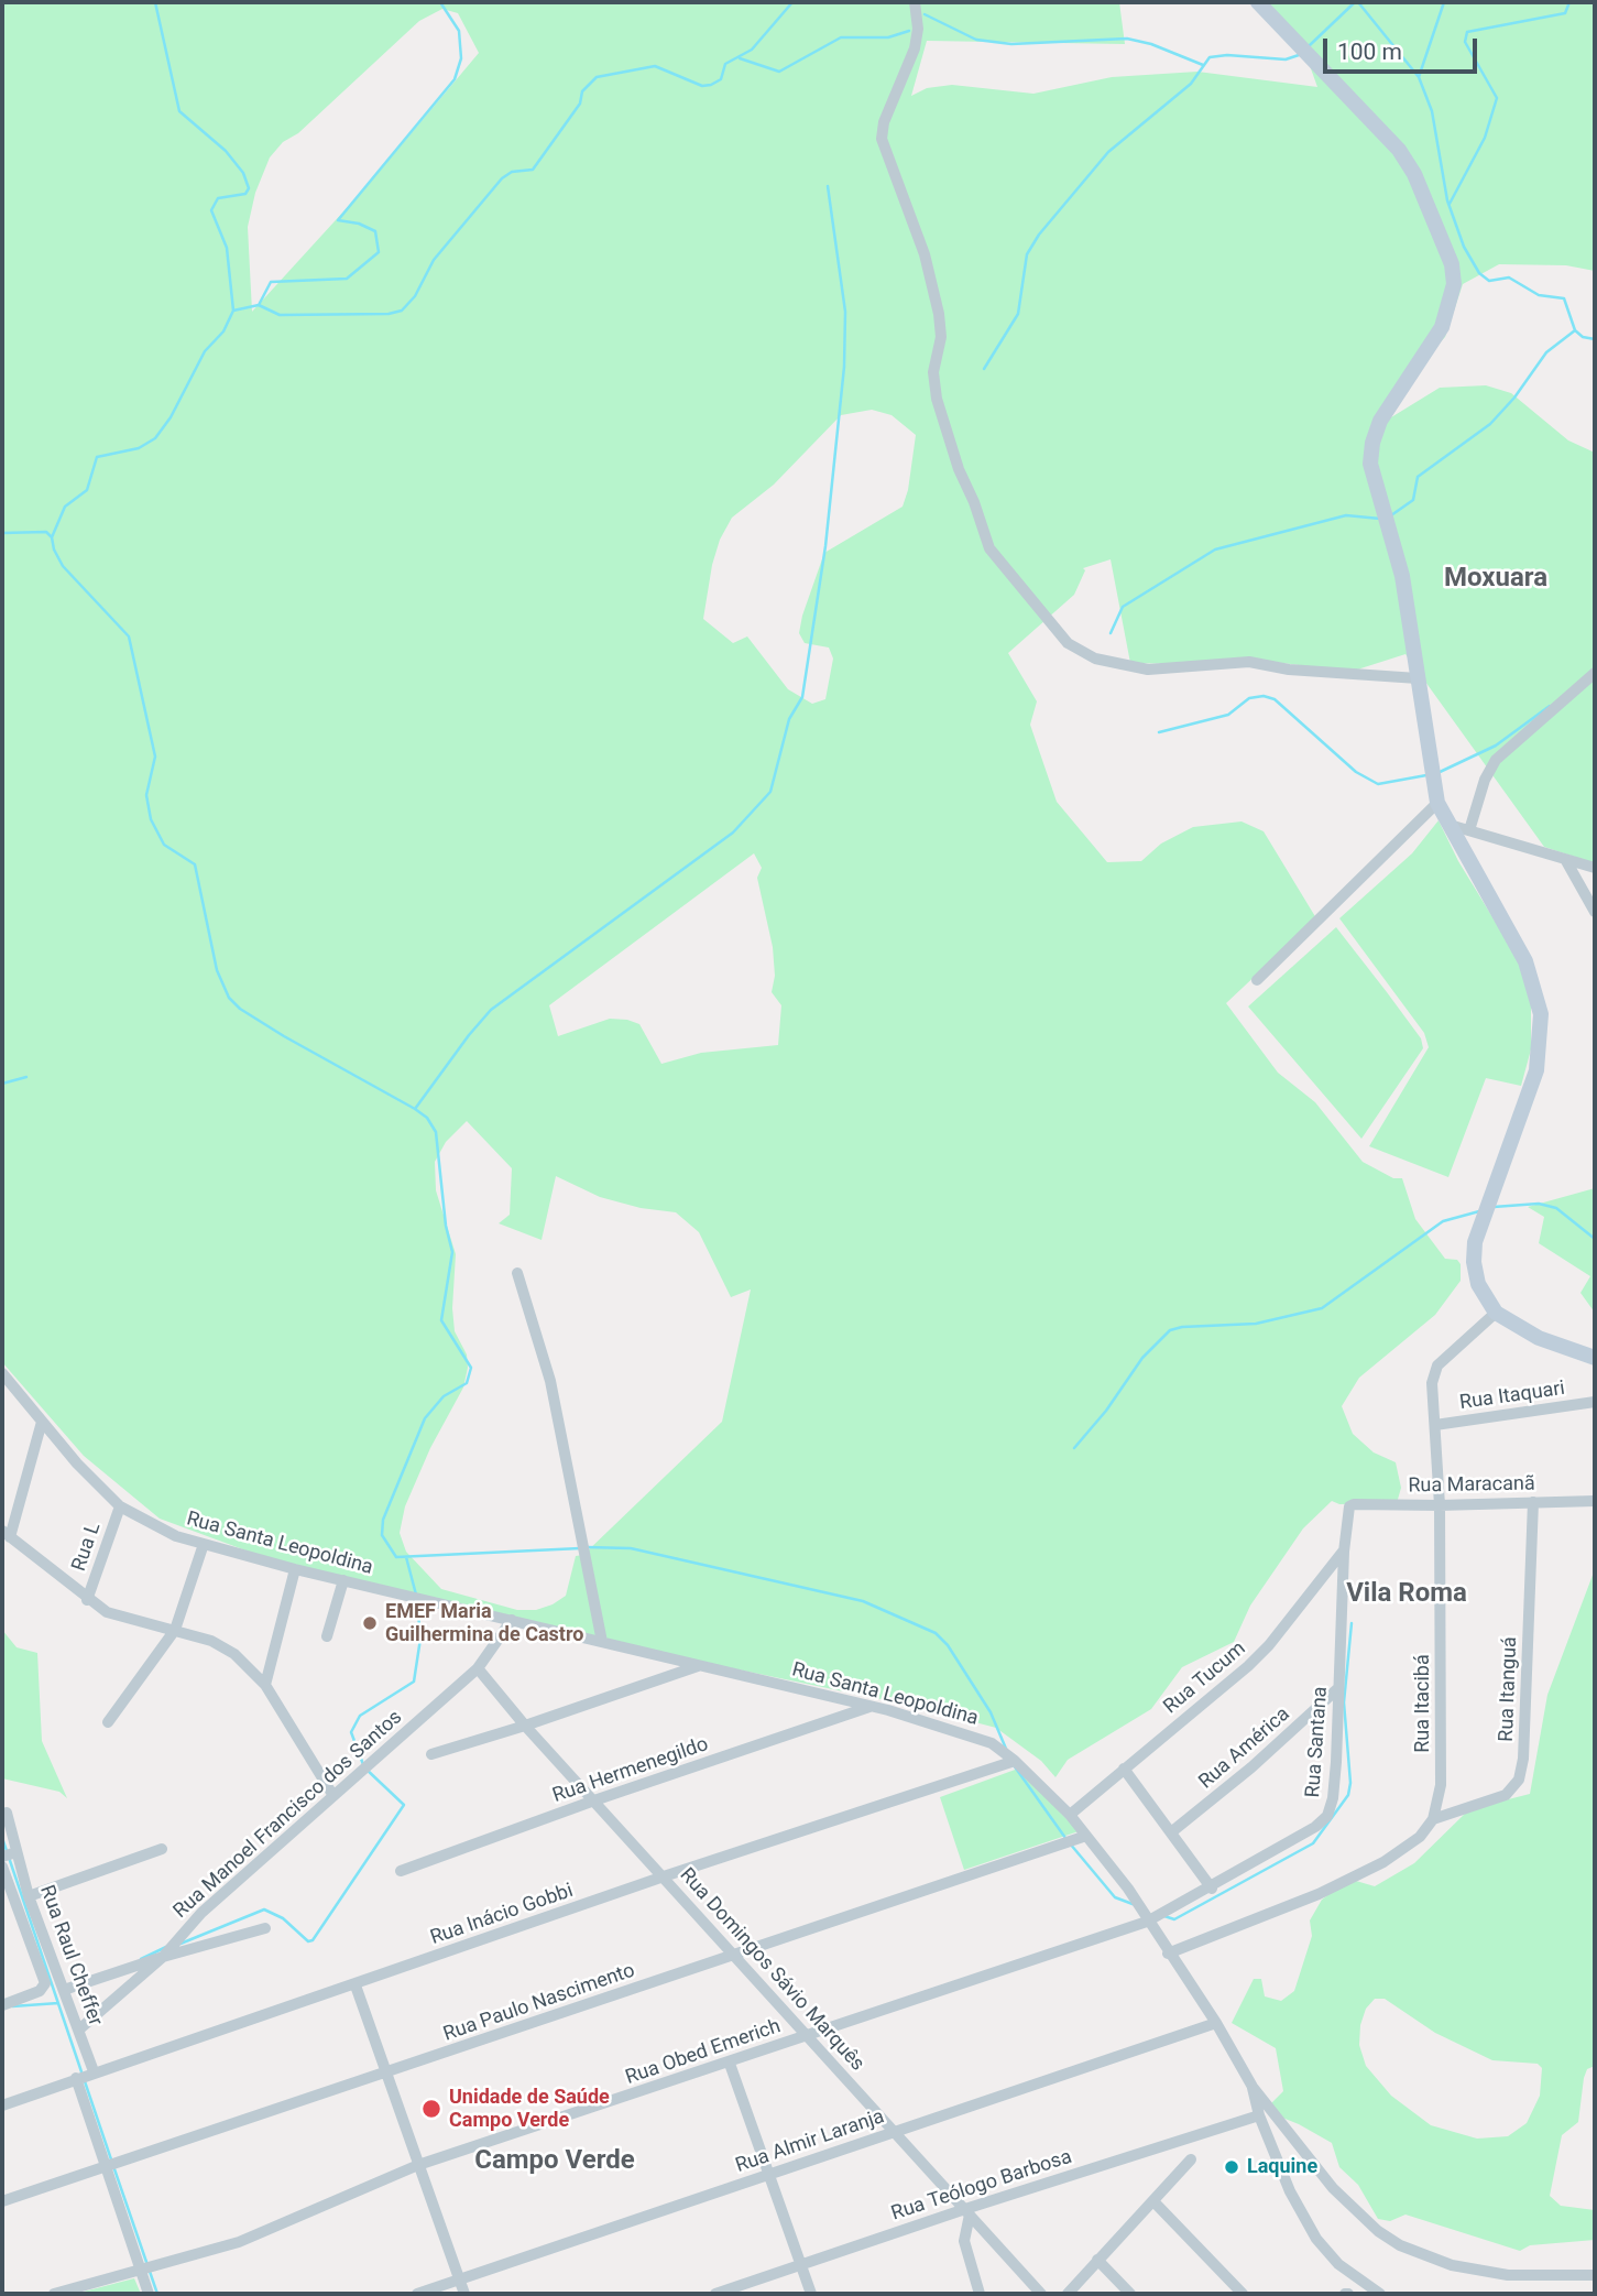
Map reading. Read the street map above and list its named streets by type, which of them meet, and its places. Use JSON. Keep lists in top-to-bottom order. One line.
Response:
{"streets":{"street":["Rua Itaquari","Rua Maracanã","Rua Santa Leopoldina","Rua L","Rua Tucum","Rua Itanguá","Rua Itacibá","Rua Santana","Rua América","Rua Hermenegildo","Rua Manoel Francisco dos Santos","Rua Inácio Gobbi","Rua Raul Cheffer","Rua Domingos Sávio Marquês","Rua Paulo Nascimento","Rua Obed Emerich","Rua Almir Laranja","Rua Teólogo Barbosa"]},"crossings":[["Rua Itaquari","Rua Itacibá"],["Rua Maracanã","Rua Itanguá"],["Rua Maracanã","Rua Itacibá"],["Rua Maracanã","Rua Santana"],["Rua Santa Leopoldina","Rua L"],["Rua Santa Leopoldina","Rua Tucum"],["Rua Santa Leopoldina","Rua Santana"],["Rua Santa Leopoldina","Rua Hermenegildo"],["Rua Santa Leopoldina","Rua Manoel Francisco dos Santos"],["Rua Santa Leopoldina","Rua Inácio Gobbi"],["Rua Santa Leopoldina","Rua Paulo Nascimento"],["Rua Santa Leopoldina","Rua Obed Emerich"],["Rua Santa Leopoldina","Rua Almir Laranja"],["Rua Tucum","Rua Santana"],["Rua Itanguá","Rua Itacibá"],["Rua Santana","Rua América"],["Rua Santana","Rua Obed Emerich"],["Rua Hermenegildo","Rua Domingos Sávio Marquês"],["Rua Manoel Francisco dos Santos","Rua Raul Cheffer"],["Rua Manoel Francisco dos Santos","Rua Domingos Sávio Marquês"],["Rua Inácio Gobbi","Rua Raul Cheffer"],["Rua Inácio Gobbi","Rua Domingos Sávio Marquês"],["Rua Domingos Sávio Marquês","Rua Paulo Nascimento"],["Rua Domingos Sávio Marquês","Rua Obed Emerich"],["Rua Domingos Sávio Marquês","Rua Almir Laranja"],["Rua Domingos Sávio Marquês","Rua Teólogo Barbosa"]],"districts":["Moxuara","Vila Roma","Campo Verde"],"places":["EMEF Maria Guilhermina de Castro","Unidade de Saúde Campo Verde","Laquine"],"scale_bar":"100 m"}
